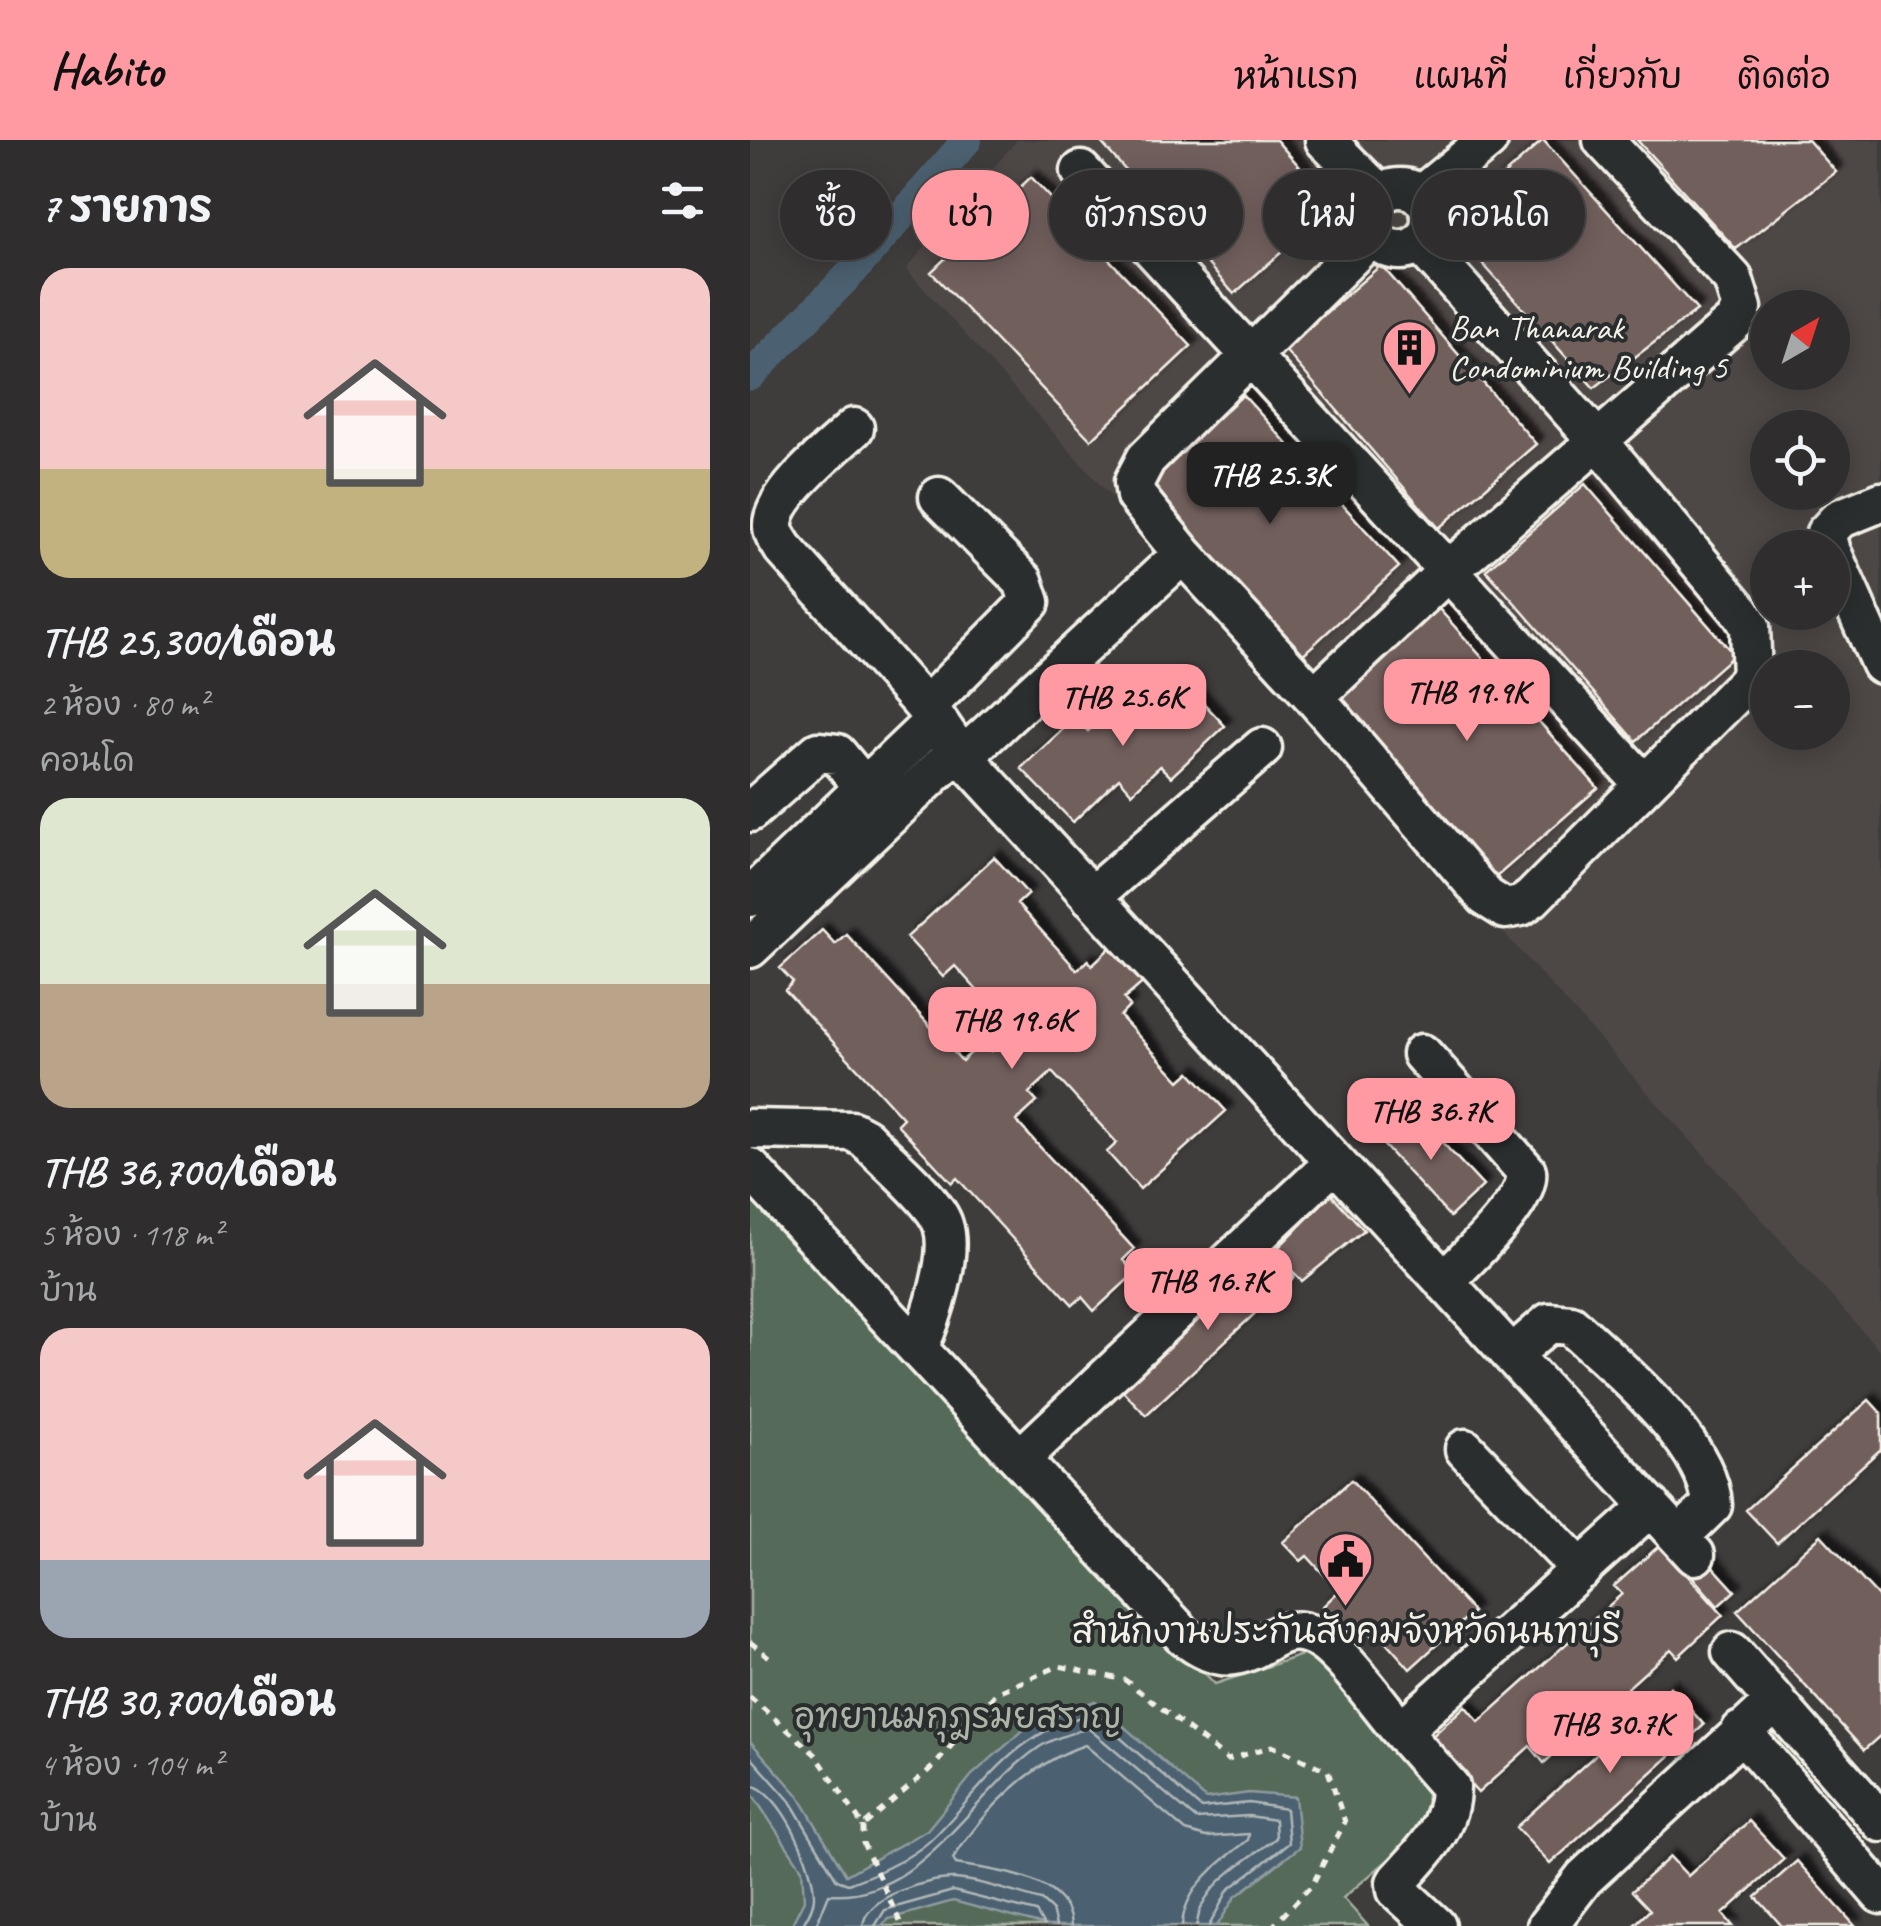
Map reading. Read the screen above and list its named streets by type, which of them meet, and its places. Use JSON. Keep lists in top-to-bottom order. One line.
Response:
{"parks":["อุทยานมกุฎรมยสราญ"],"places":{"building":["Ban Thanarak Condominium Building 5"],"public building":["สำนักงานประกันสังคมจังหวัดนนทบุรี"]},"north":"top right","page":{"header":"Habito","nav":["หน้าแรก","แผนที่","เกี่ยวกับ","ติดต่อ"],"heading":"7 รายการ","chip":["ซื้อ","เช่า","ตัวกรอง","ใหม่","คอนโด"],"list":[{"name":"THB 25,300/เดือน","note":"2 ห้อง · 80 m² · คอนโด"},{"name":"THB 36,700/เดือน","note":"5 ห้อง · 118 m² · บ้าน"},{"name":"THB 30,700/เดือน","note":"4 ห้อง · 104 m² · บ้าน"}],"map_buttons":["+","−"],"price":["THB 25.3K","THB 19.9K","THB 25.6K","THB 19.6K","THB 36.7K","THB 16.7K","THB 30.7K"]}}
